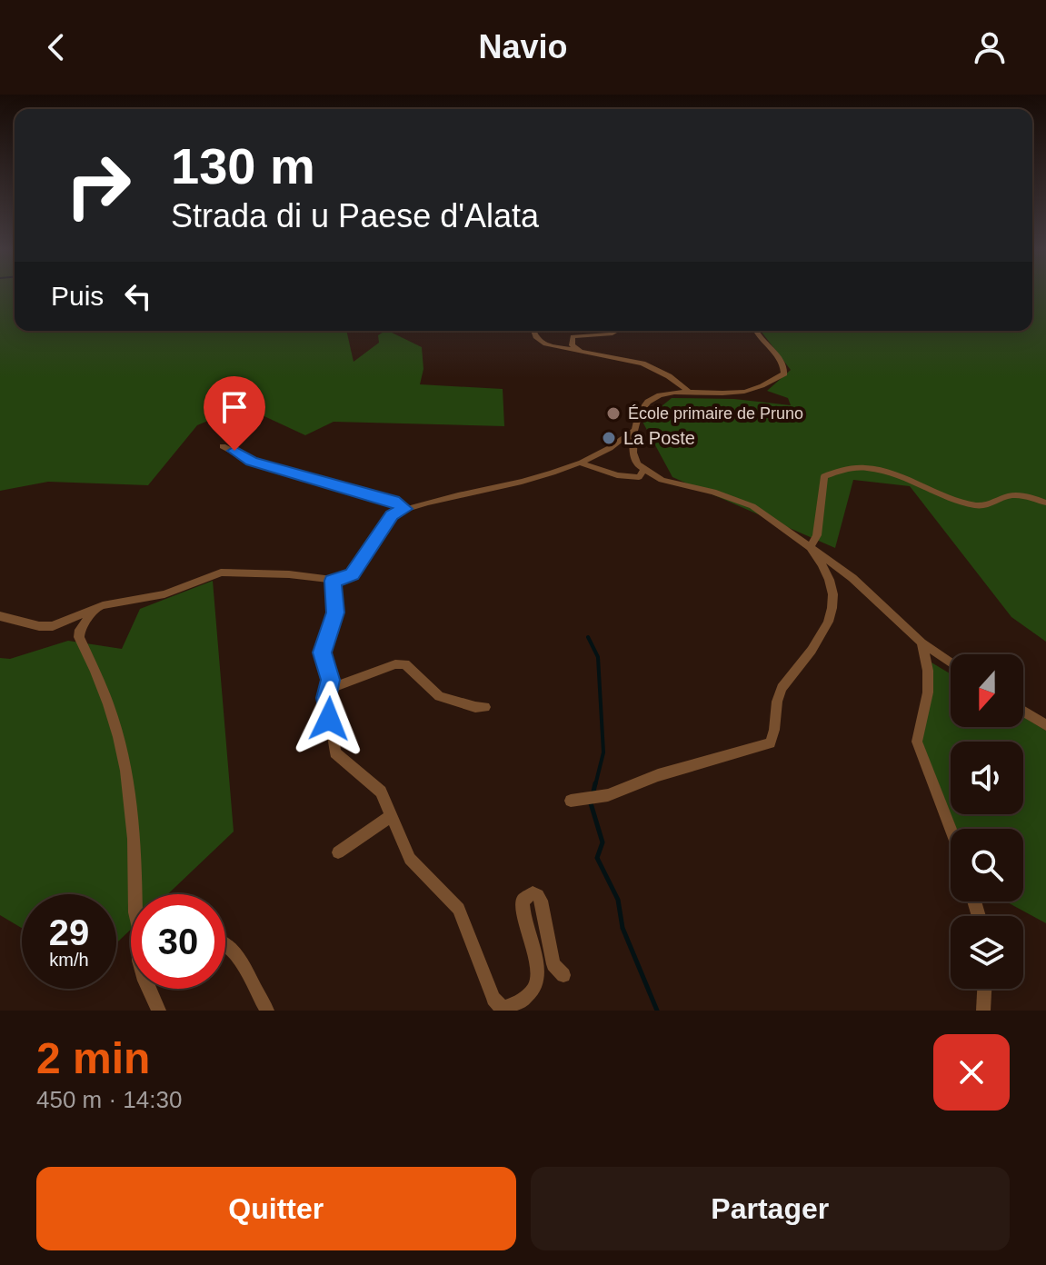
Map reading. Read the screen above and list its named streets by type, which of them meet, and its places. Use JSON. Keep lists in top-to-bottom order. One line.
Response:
{"places":["École primaire de Pruno","La Poste"],"north":"bottom","page":{"header":"Navio","turn":["130 m","Strada di u Paese d'Alata"],"then":"Puis","speed":"29 km/h","limit":"30","heading":["2 min","450 m · 14:30"],"buttons":["Quitter","Partager"]}}
